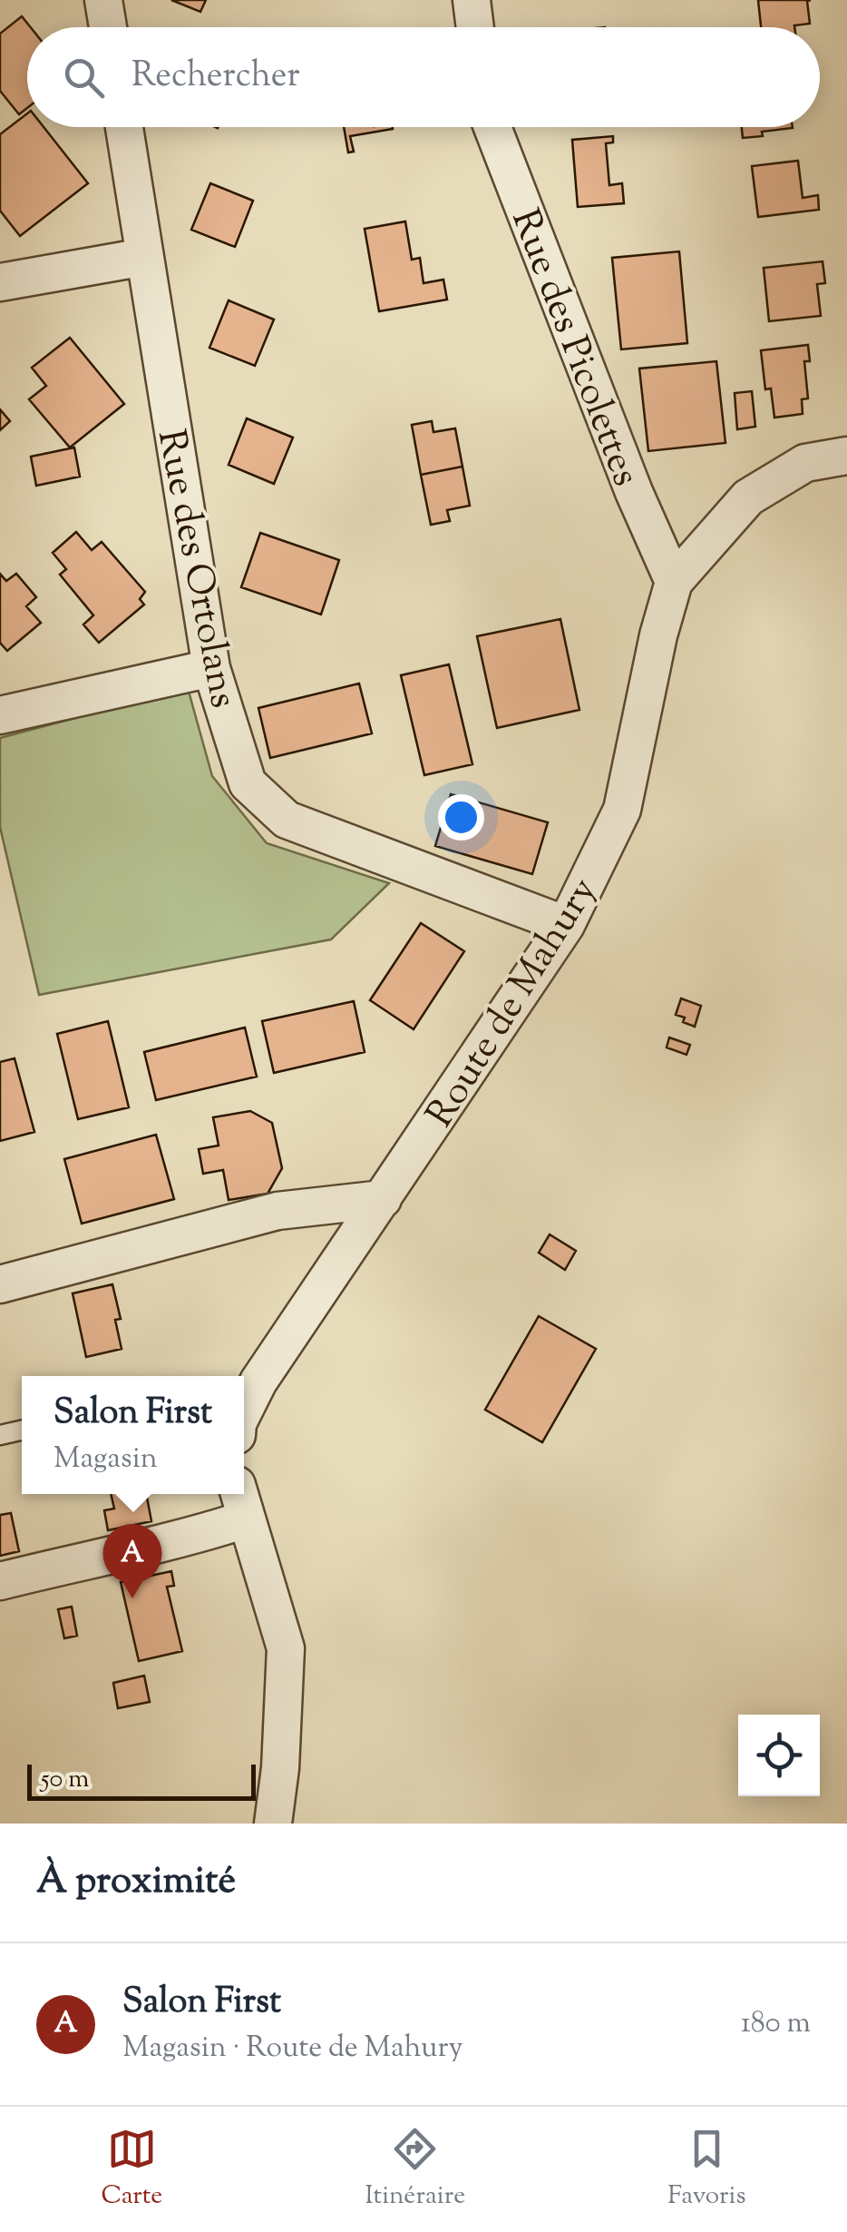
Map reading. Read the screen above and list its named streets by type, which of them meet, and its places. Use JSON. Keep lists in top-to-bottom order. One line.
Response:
{"streets":{"street":["Rue des Picolettes","Rue des Ortolans","Route de Mahury"]},"crossings":[["Rue des Picolettes","Route de Mahury"],["Rue des Ortolans","Route de Mahury"]],"scale_bar":"50 m","page":{"search":"Rechercher","popup":["Salon First","Magasin"],"pins":"A","scale":"50 m","heading":"À proximité","list":[{"mark":"A","name":"Salon First","note":"Magasin · Route de Mahury","value":"180 m"}],"nav":["Carte","Itinéraire","Favoris"]}}
